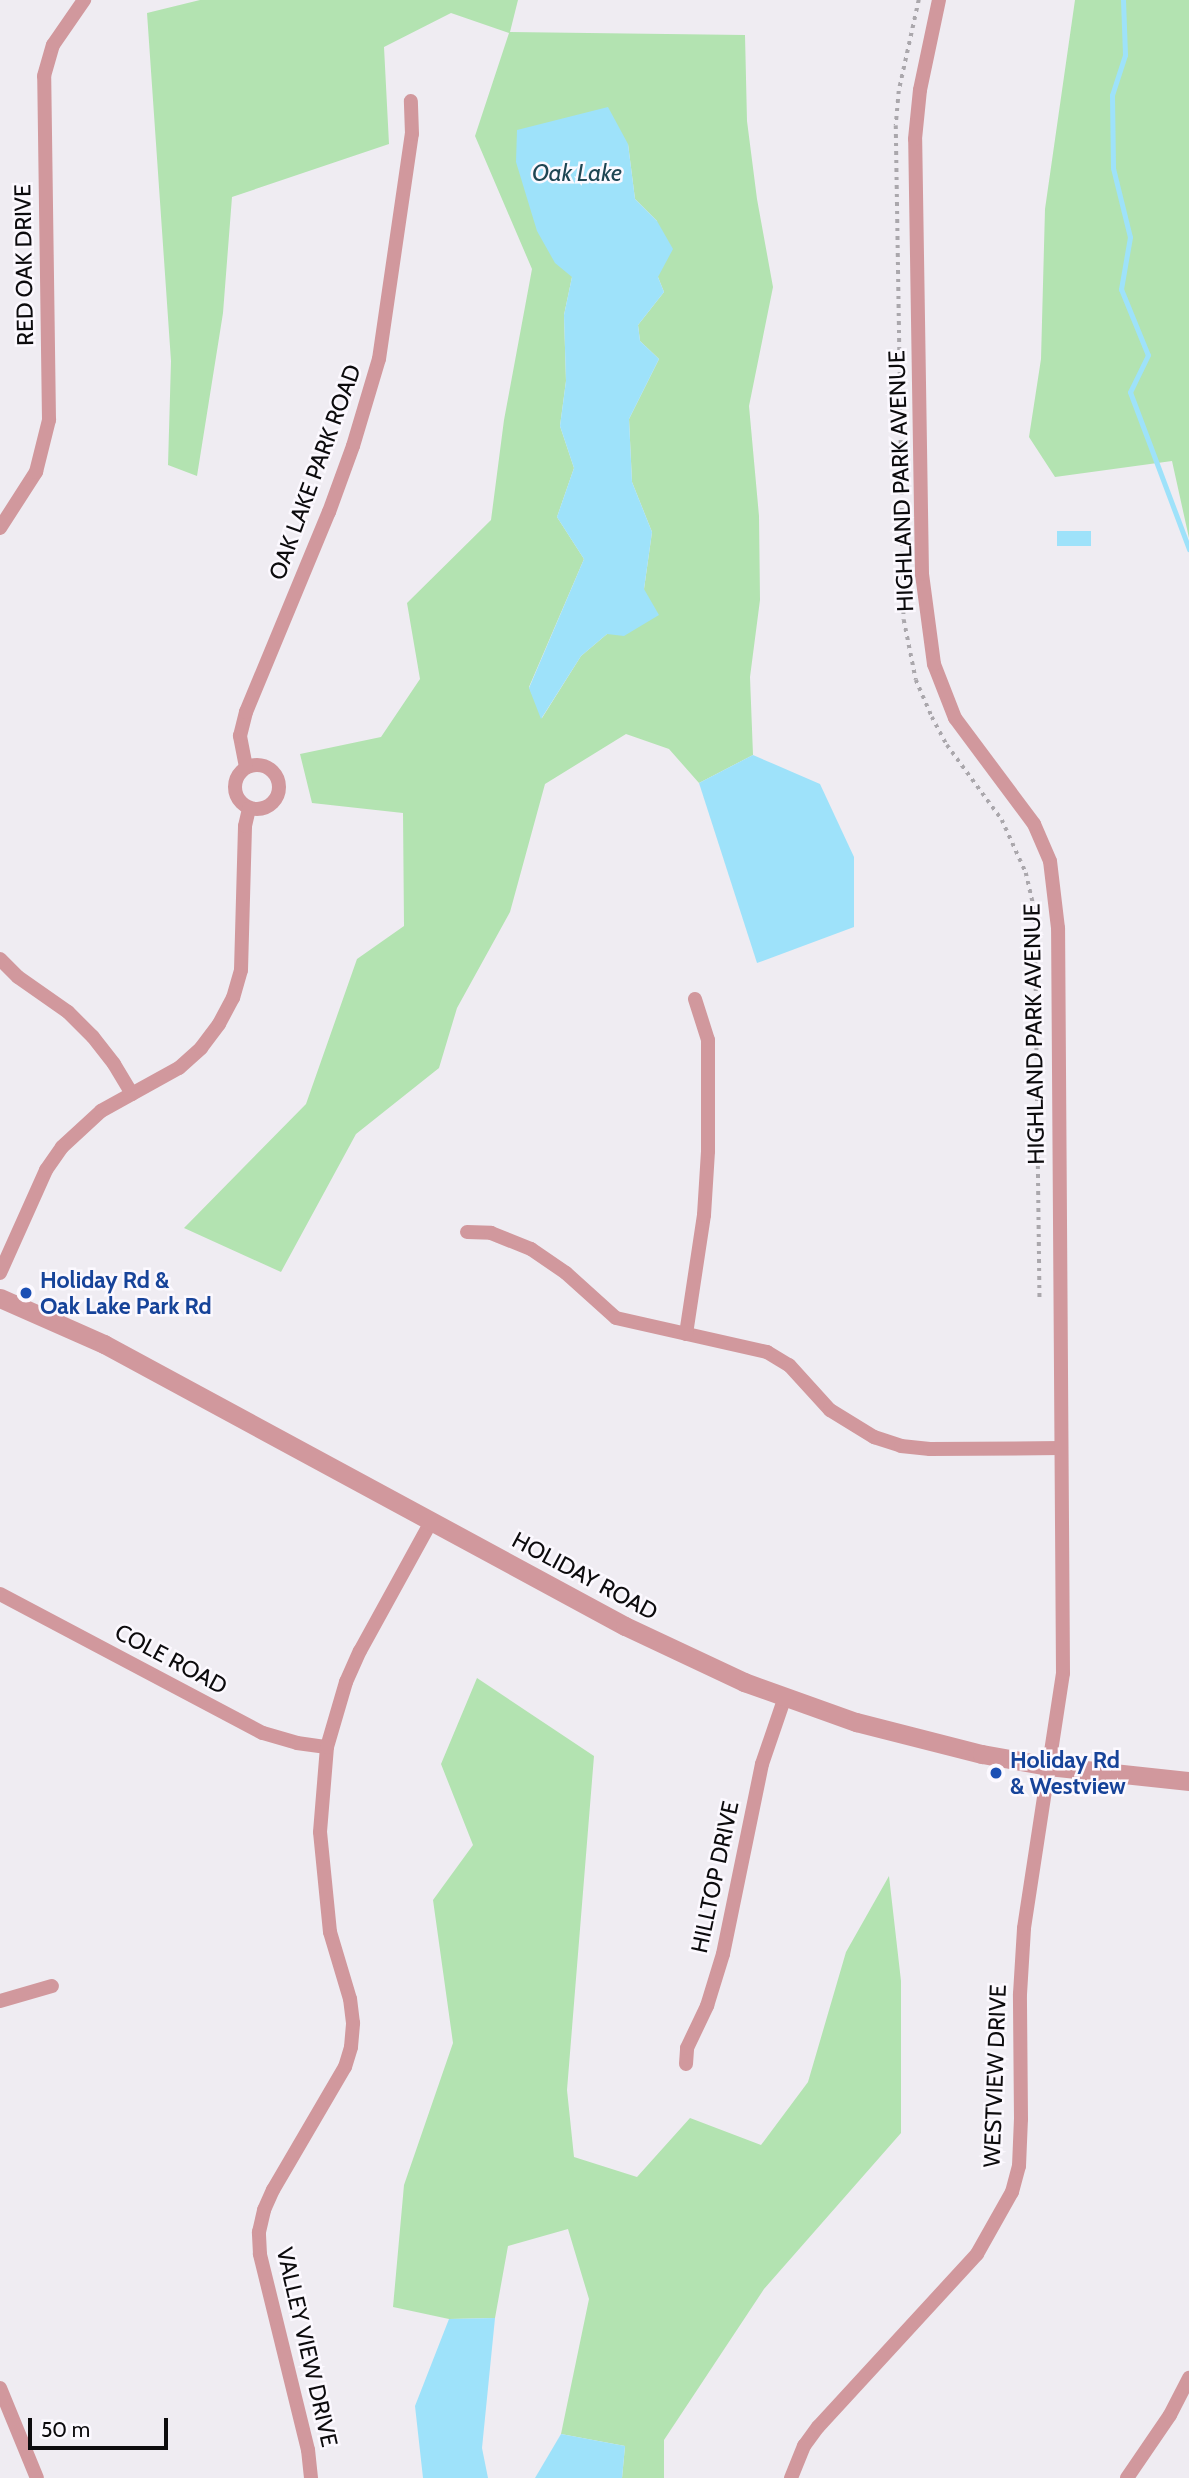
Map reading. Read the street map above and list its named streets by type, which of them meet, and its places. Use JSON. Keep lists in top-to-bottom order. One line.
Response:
{"streets":{"street":["RED OAK DRIVE","OAK LAKE PARK ROAD","HIGHLAND PARK AVENUE","HOLIDAY ROAD","COLE ROAD","HILLTOP DRIVE","WESTVIEW DRIVE","VALLEY VIEW DRIVE"]},"crossings":[["HIGHLAND PARK AVENUE","HOLIDAY ROAD"],["HIGHLAND PARK AVENUE","WESTVIEW DRIVE"],["HOLIDAY ROAD","HILLTOP DRIVE"],["HOLIDAY ROAD","WESTVIEW DRIVE"],["HOLIDAY ROAD","VALLEY VIEW DRIVE"],["COLE ROAD","VALLEY VIEW DRIVE"]],"water":["Oak Lake"],"places":["Holiday Rd & Oak Lake Park Rd","Holiday Rd & Westview"],"scale_bar":"50 m"}
